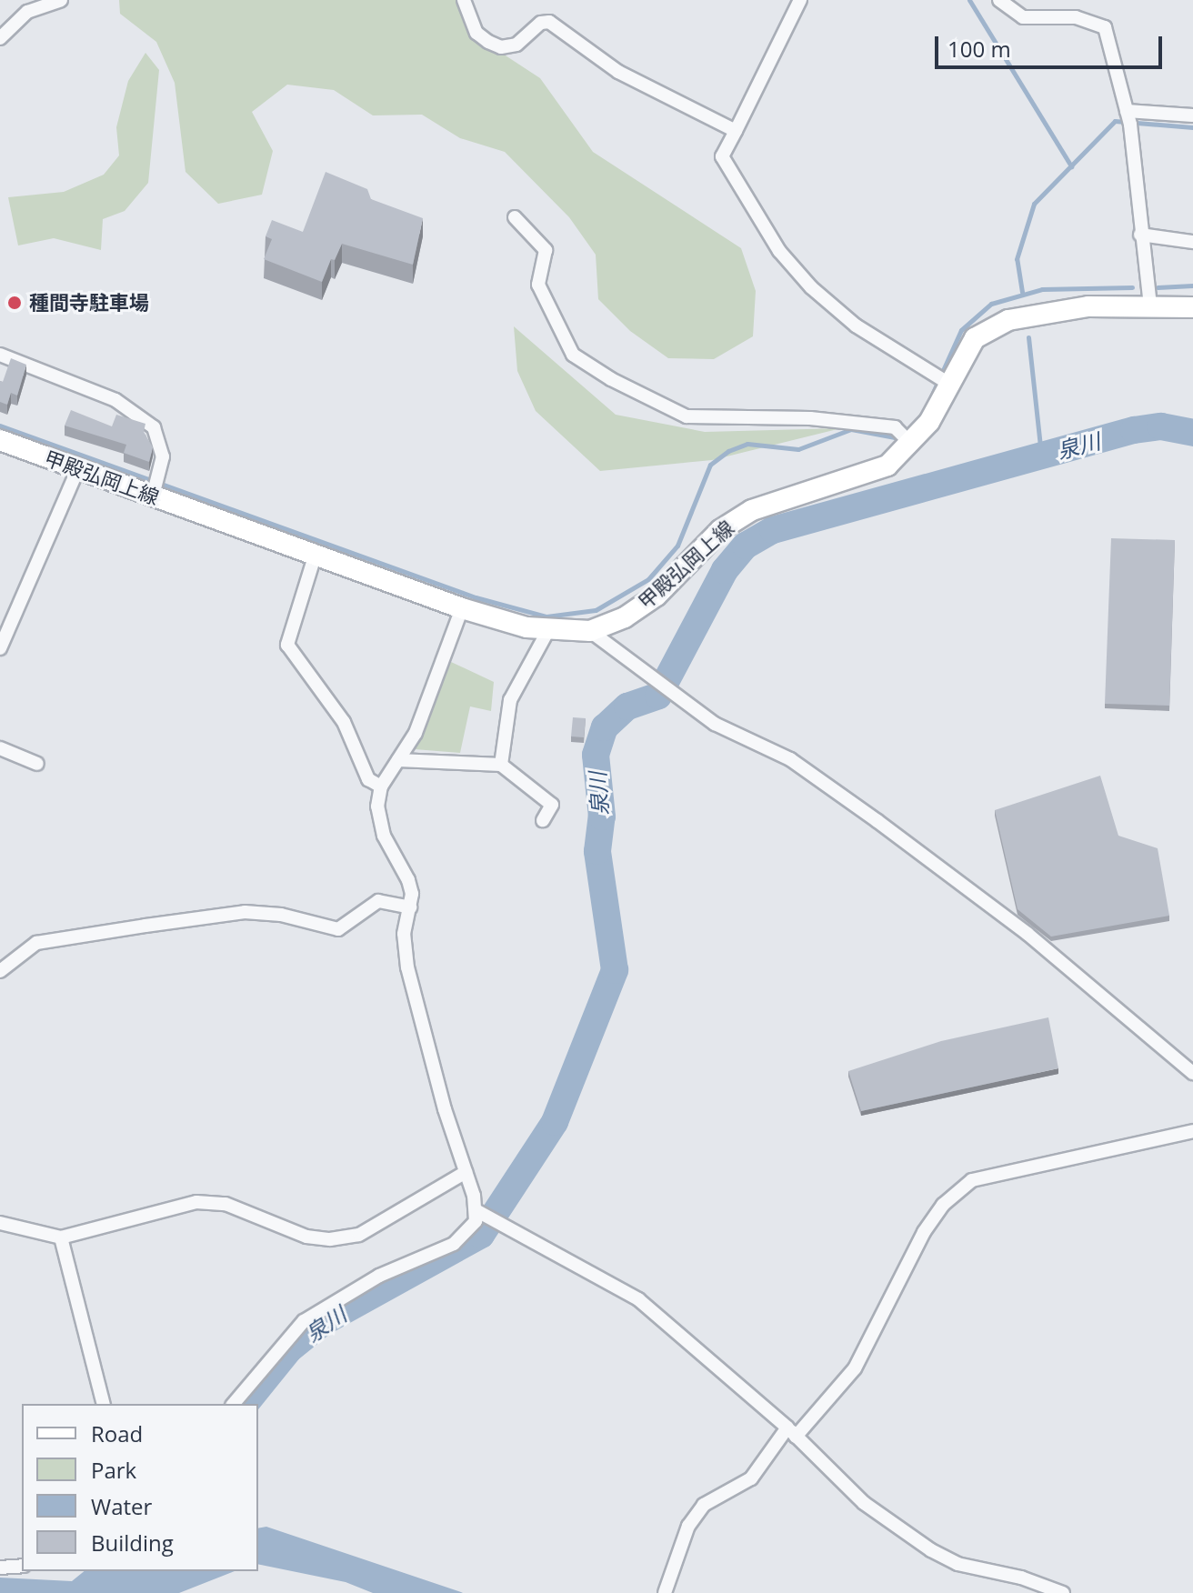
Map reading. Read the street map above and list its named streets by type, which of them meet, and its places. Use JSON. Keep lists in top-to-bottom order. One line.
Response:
{"streets":{"main road":["甲殿弘岡上線"]},"water":["泉川"],"places":["種間寺駐車場"],"legend":["Road","Park","Water","Building"],"scale_bar":"100 m"}
